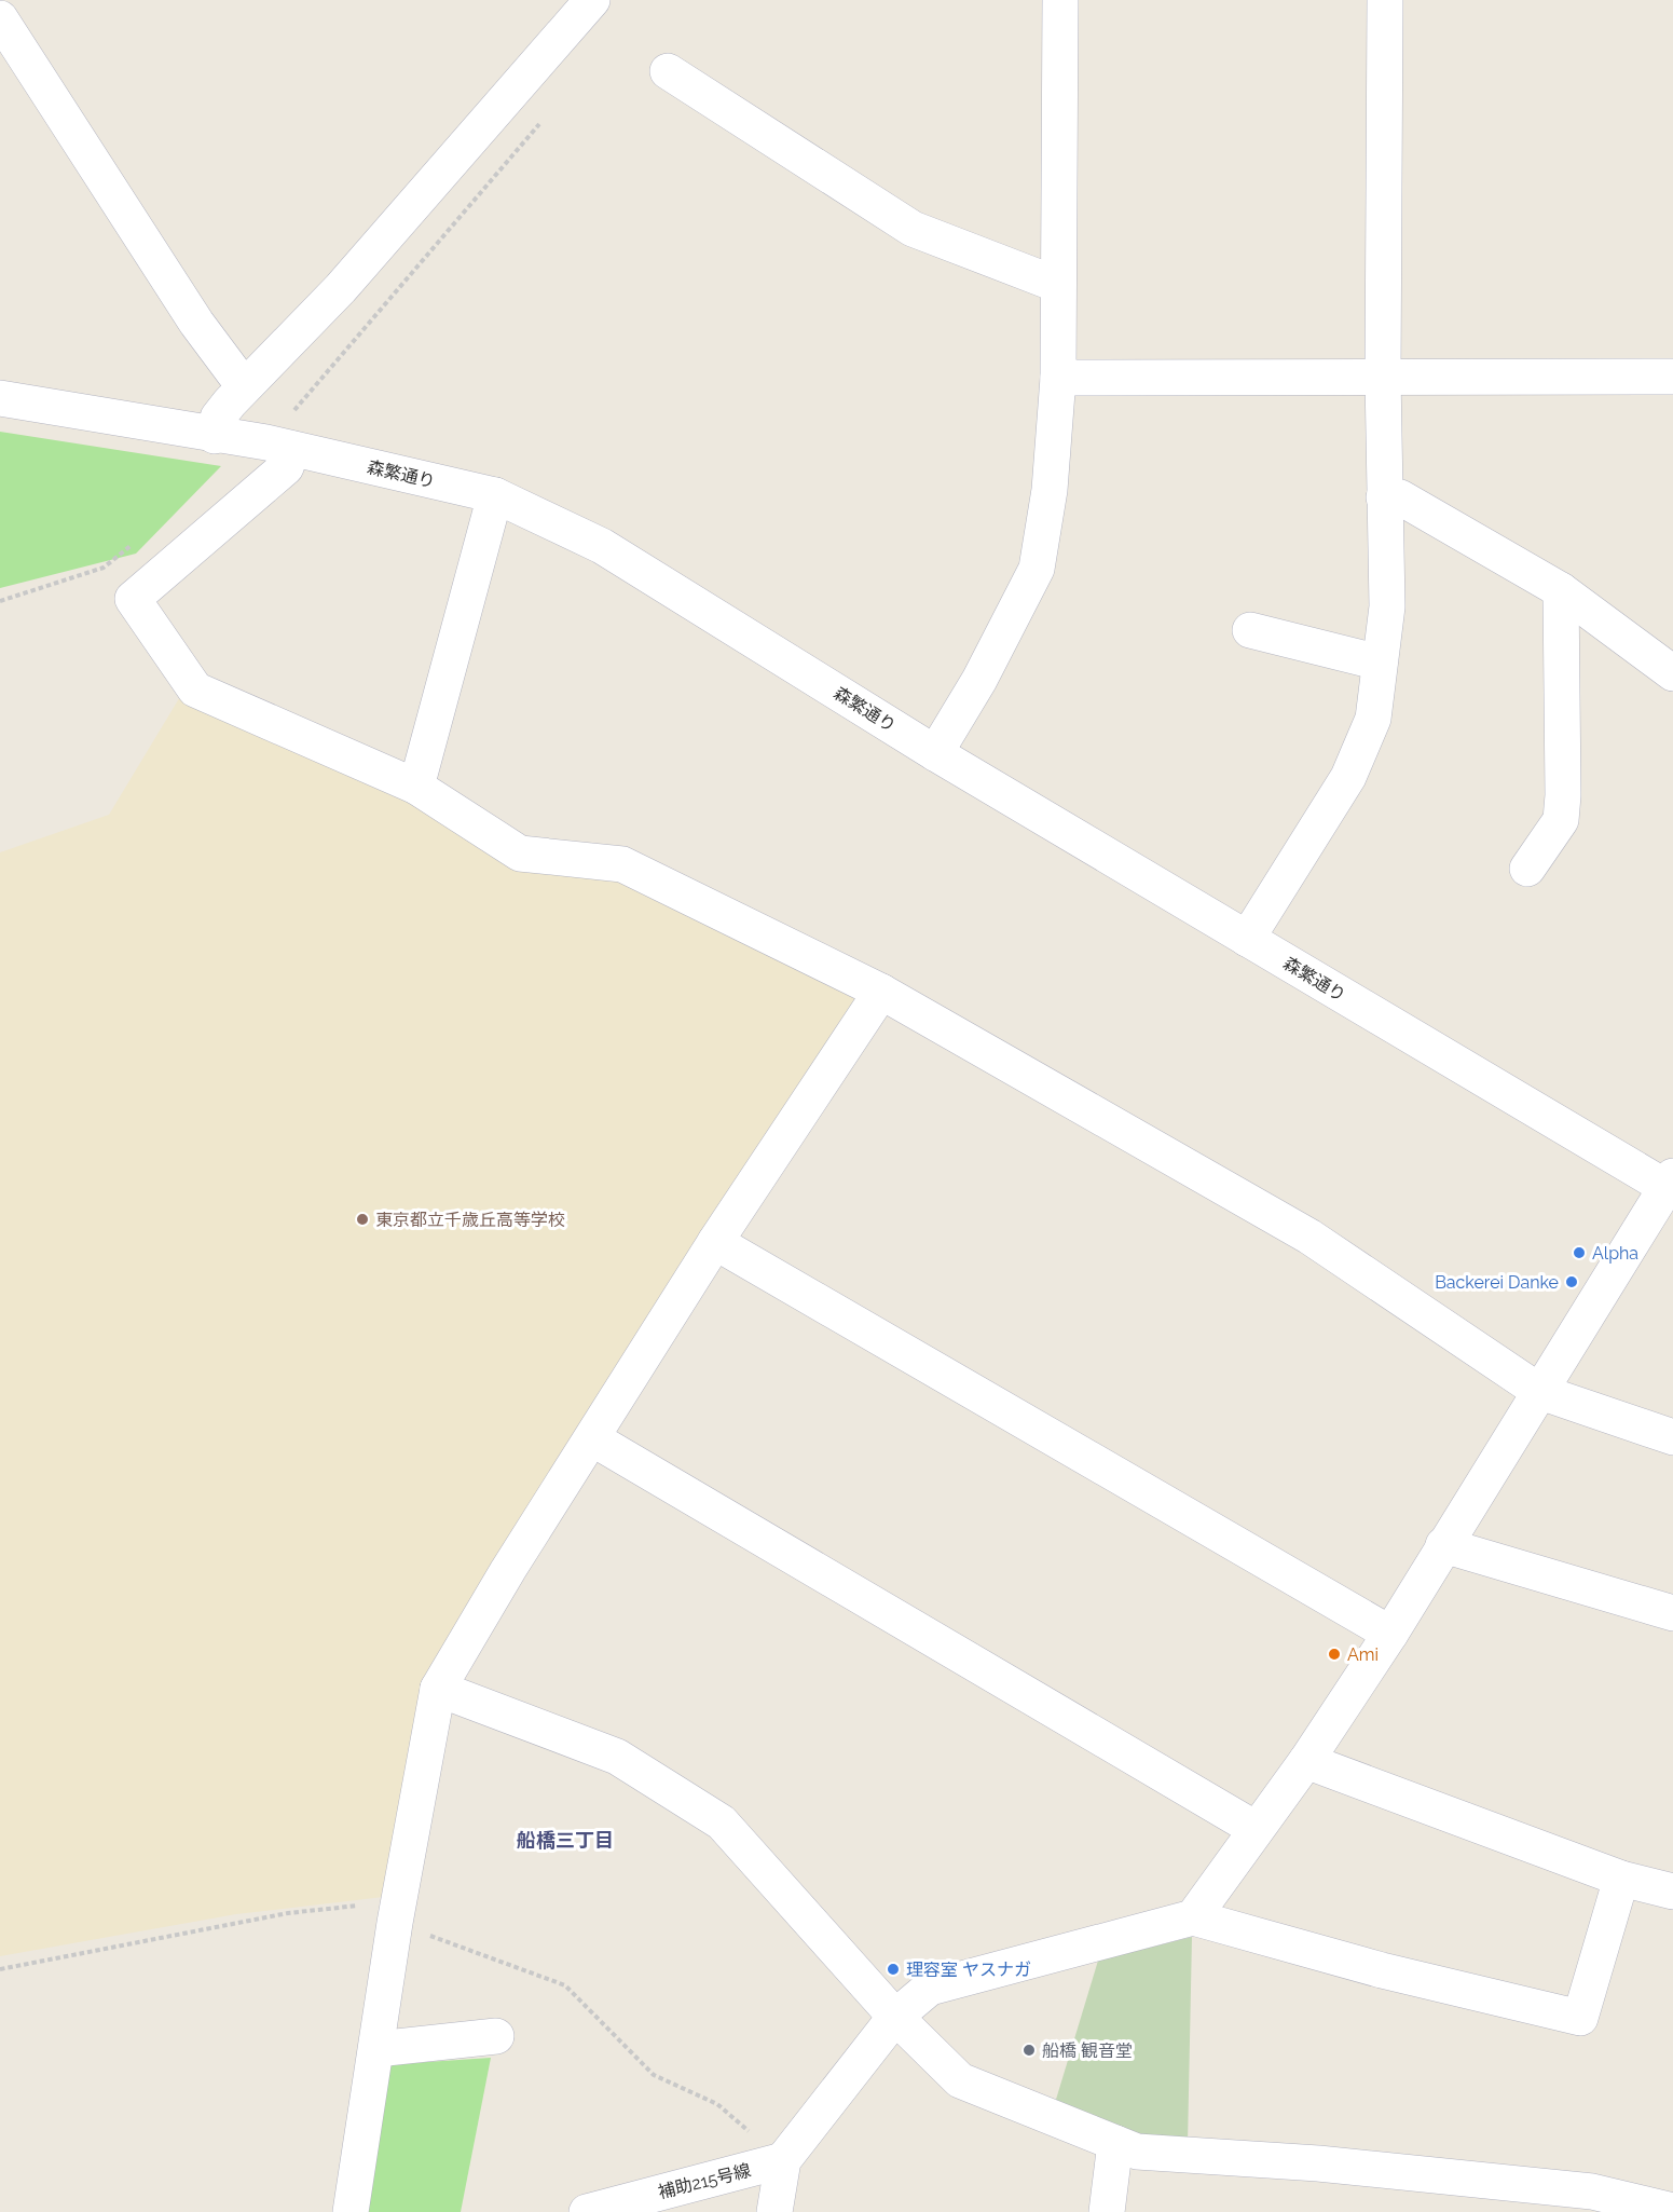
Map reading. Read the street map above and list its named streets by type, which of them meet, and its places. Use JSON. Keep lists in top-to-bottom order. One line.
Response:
{"streets":{"street":["森繁通り","補助215号線"]},"districts":["船橋三丁目"],"places":["東京都立千歳丘高等学校","Alpha","Backerei Danke","Ami","理容室 ヤスナガ","船橋 観音堂"]}
